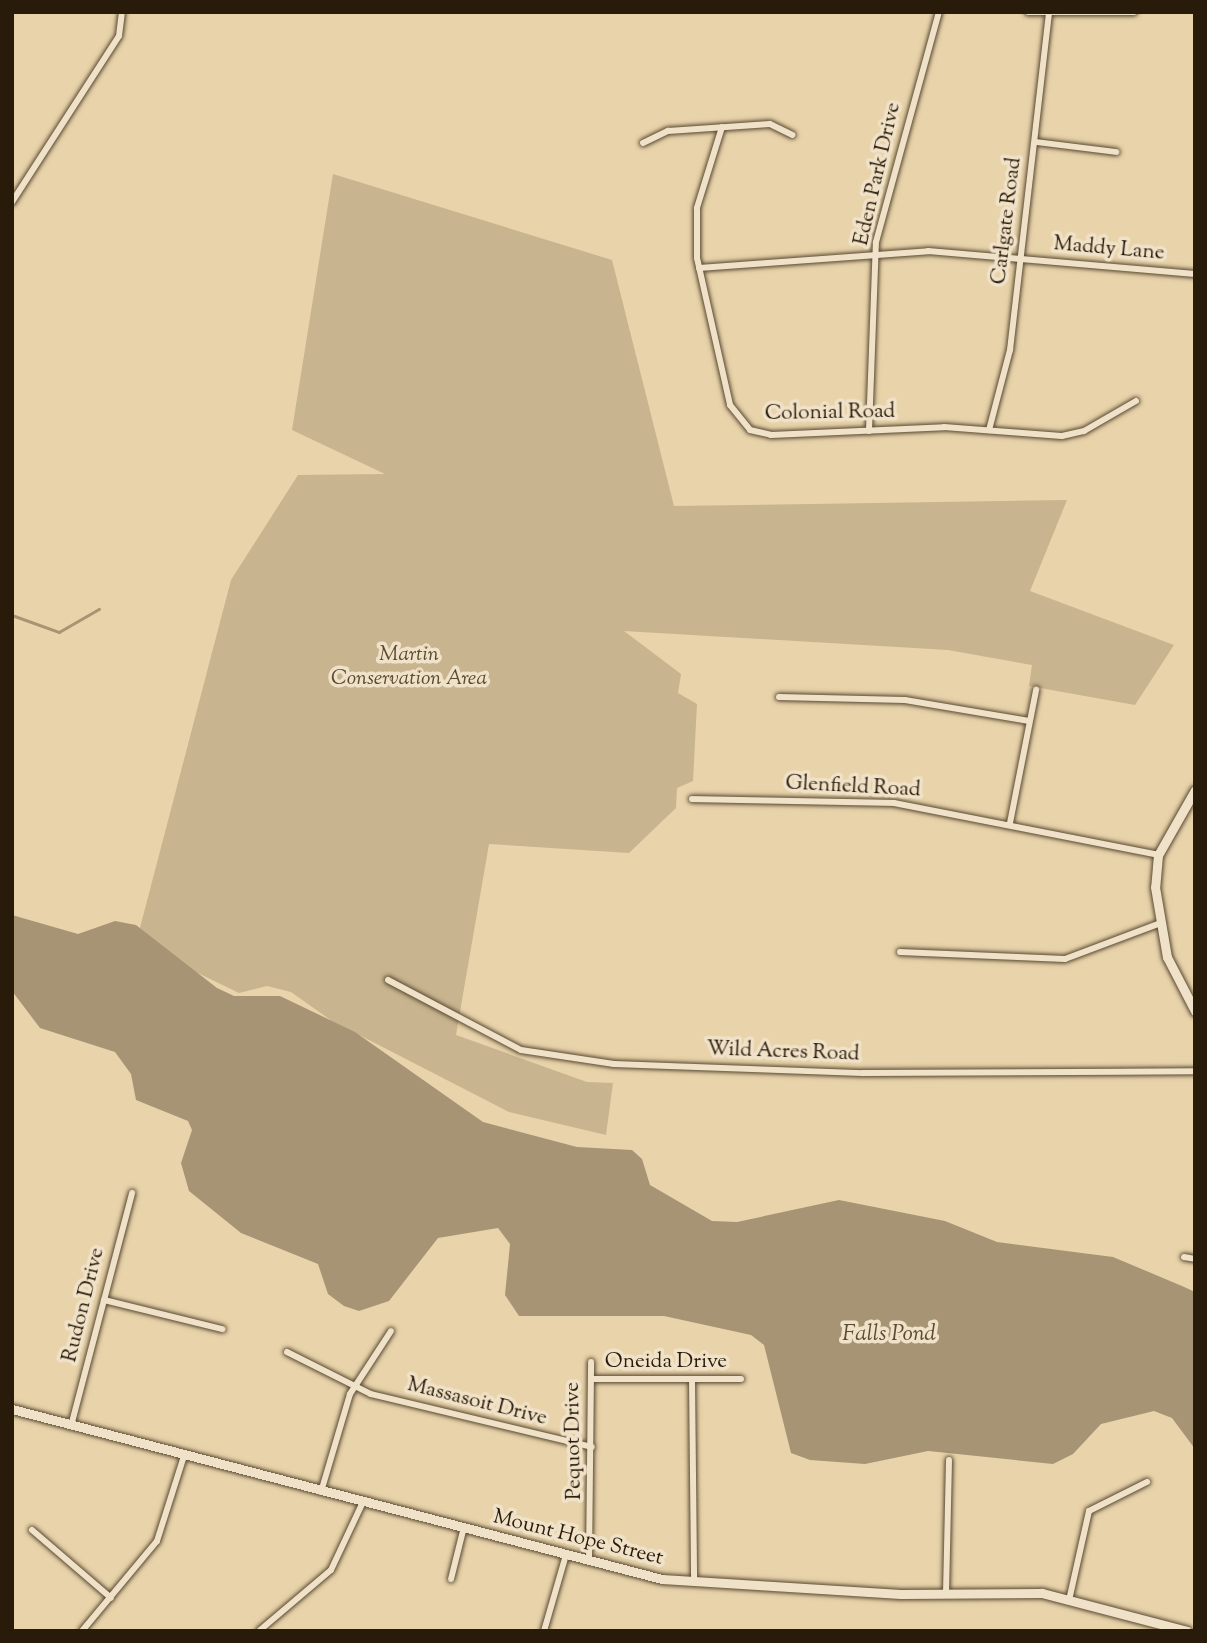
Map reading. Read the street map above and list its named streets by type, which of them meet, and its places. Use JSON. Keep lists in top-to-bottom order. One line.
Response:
{"streets":{"street":["Eden Park Drive","Carlgate Road","Maddy Lane","Colonial Road","Glenfield Road","Wild Acres Road","Rudon Drive","Oneida Drive","Massasoit Drive","Pequot Drive","Mount Hope Street"]},"crossings":[["Eden Park Drive","Maddy Lane"],["Eden Park Drive","Colonial Road"],["Carlgate Road","Maddy Lane"],["Carlgate Road","Colonial Road"],["Maddy Lane","Colonial Road"],["Rudon Drive","Mount Hope Street"],["Oneida Drive","Pequot Drive"],["Massasoit Drive","Pequot Drive"],["Pequot Drive","Mount Hope Street"]],"water":["Falls Pond"],"parks":["Martin Conservation Area"]}
